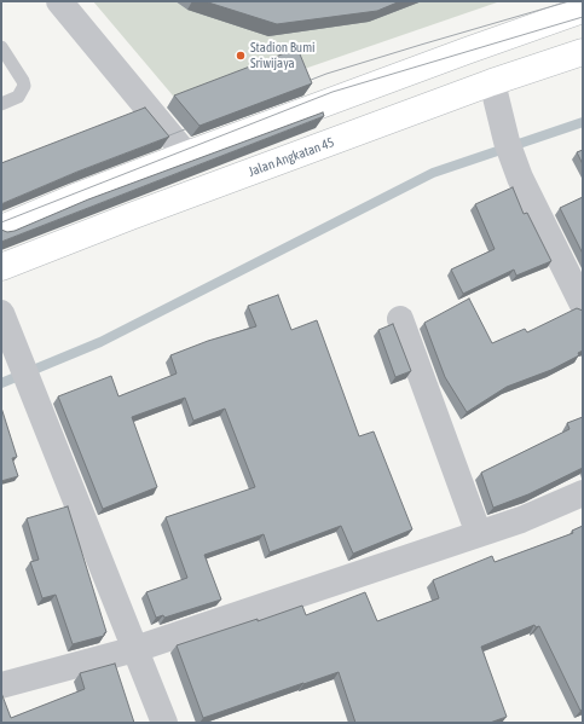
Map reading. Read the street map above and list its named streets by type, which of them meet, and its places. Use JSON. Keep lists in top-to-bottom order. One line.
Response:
{"streets":{"main road":["Jalan Angkatan 45"]},"places":["Stadion Bumi Sriwijaya"]}
